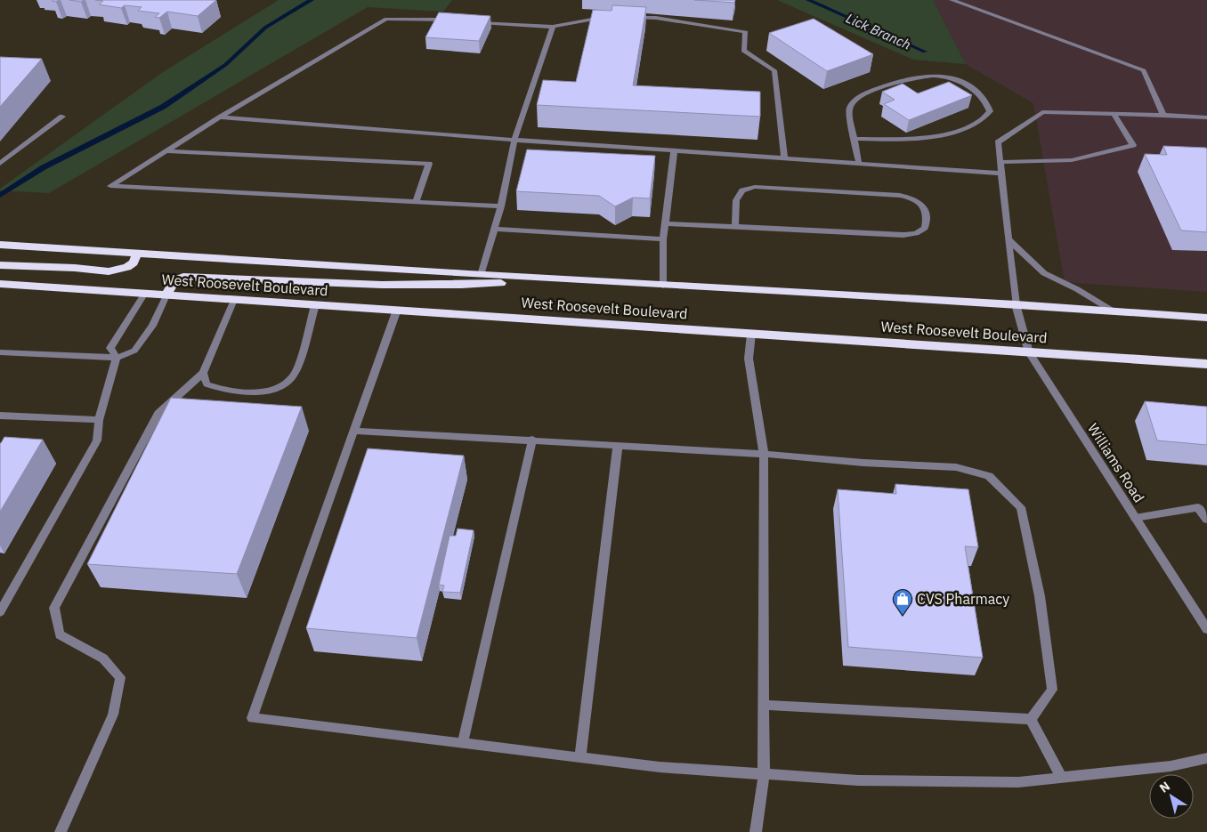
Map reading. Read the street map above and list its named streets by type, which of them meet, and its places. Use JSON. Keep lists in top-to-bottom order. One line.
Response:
{"streets":{"highway":["West Roosevelt Boulevard"],"street":["Williams Road"]},"crossings":[["West Roosevelt Boulevard","Williams Road"]],"water":["Lick Branch"],"places":{"shop":["CVS Pharmacy"]},"north":"top left"}
